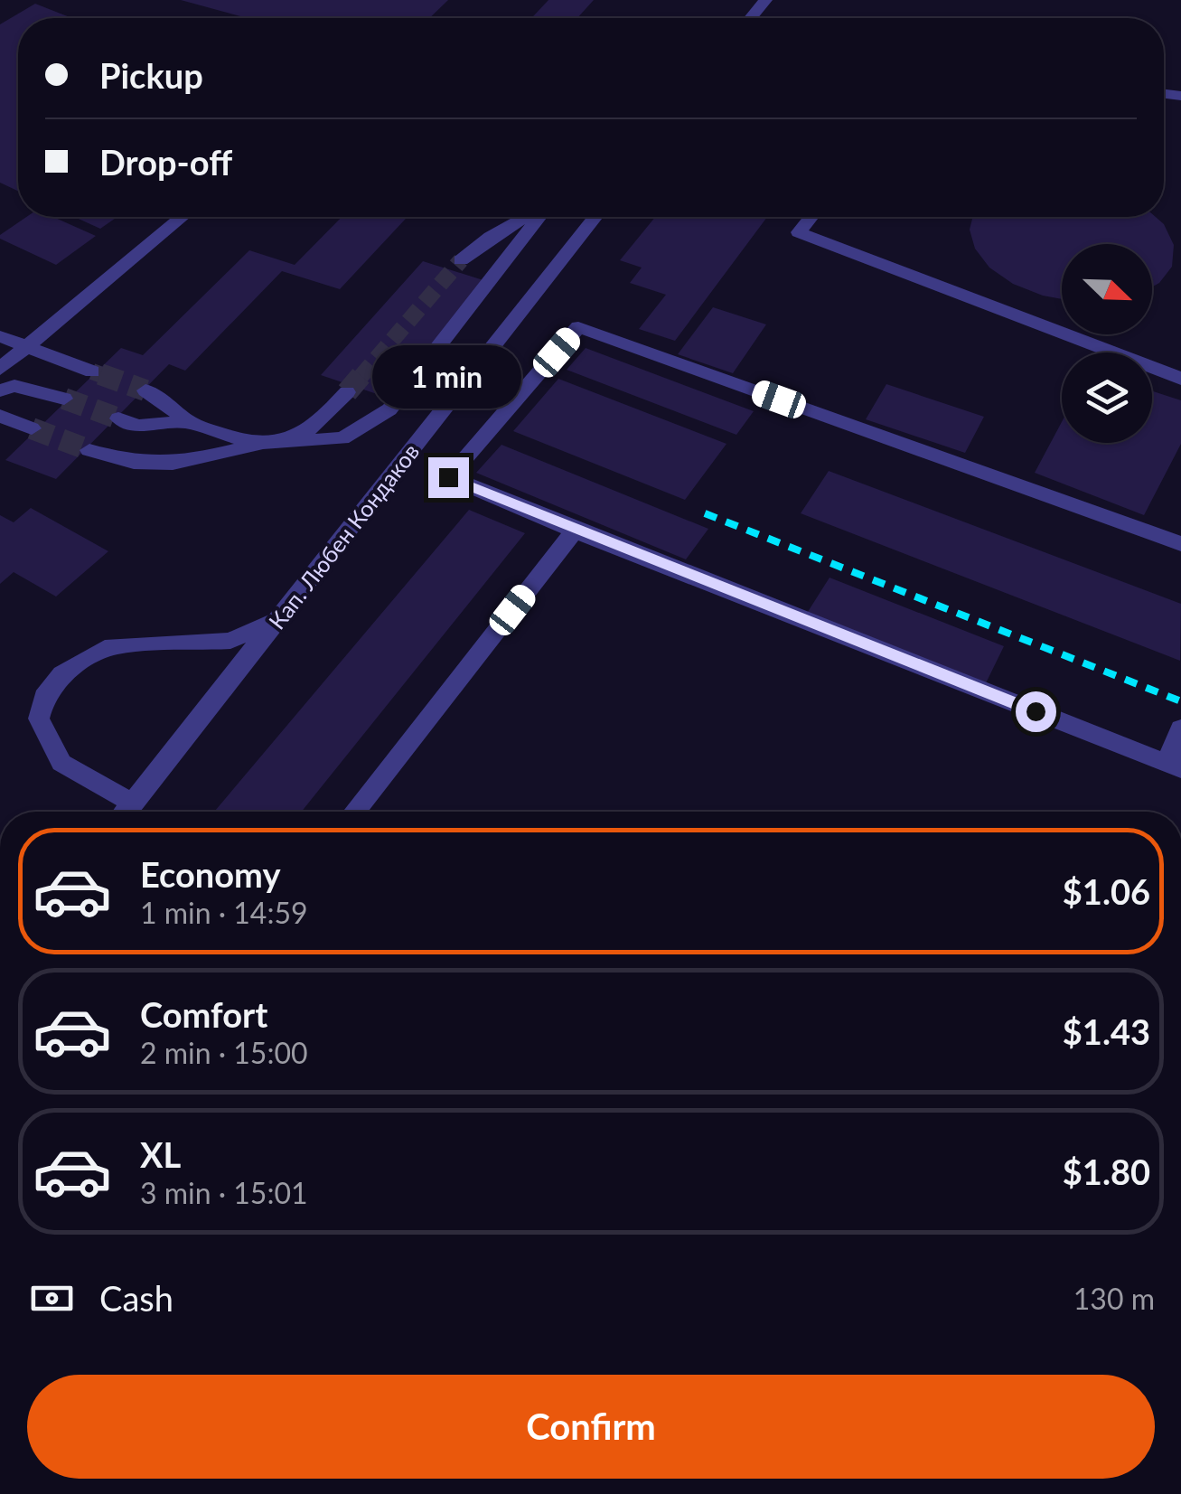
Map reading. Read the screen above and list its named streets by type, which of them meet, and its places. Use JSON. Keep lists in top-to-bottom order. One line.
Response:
{"streets":{"street":["Кап. Любен Кондаков"]},"north":"bottom right","page":{"banner":["Pickup","Drop-off"],"bubble":"1 min","list":[{"name":"Economy","note":"1 min · 14:59","value":"$1.06"},{"name":"Comfort","note":"2 min · 15:00","value":"$1.43"},{"name":"XL","note":"3 min · 15:01","value":"$1.80"}],"pay":["Cash","130 m"],"buttons":"Confirm"}}
